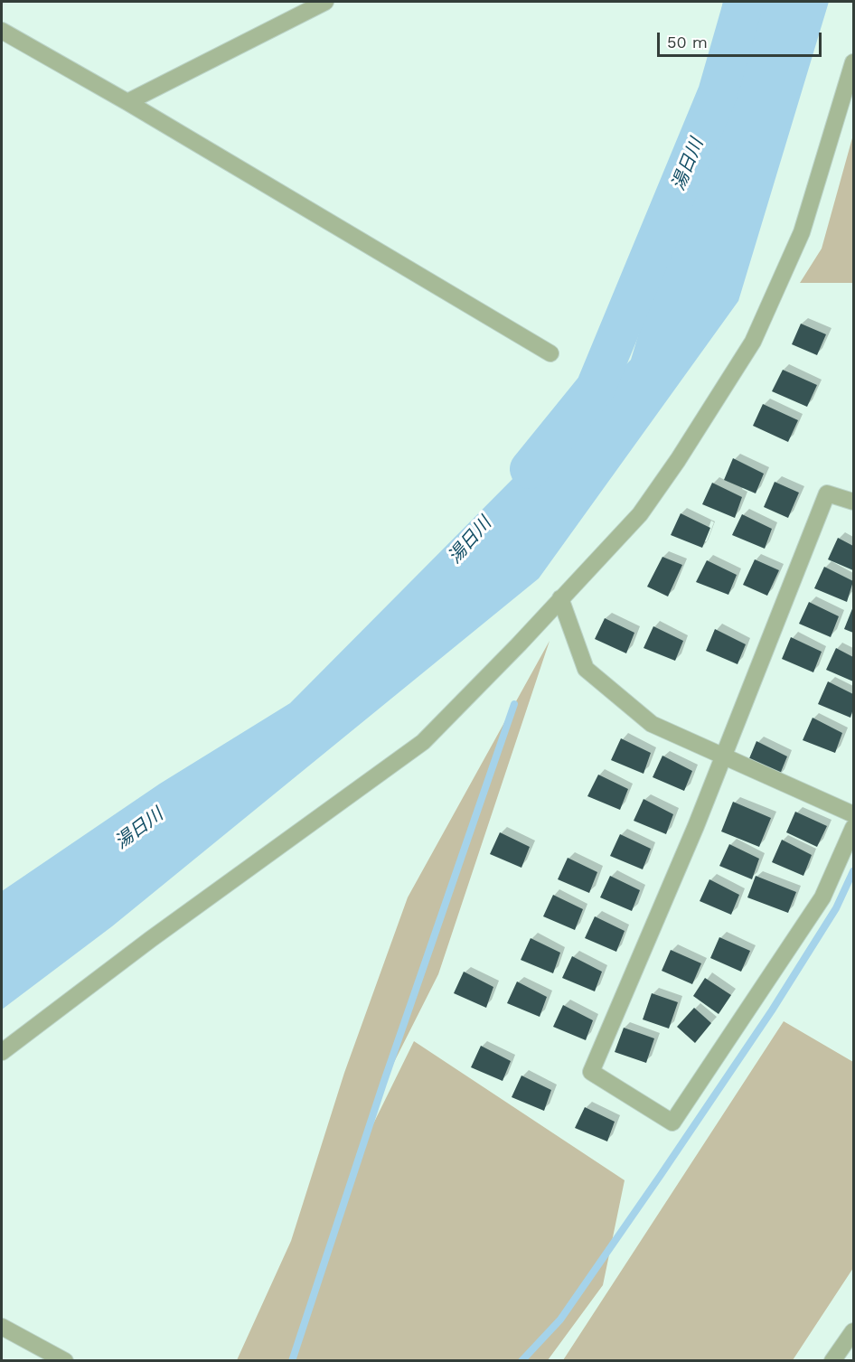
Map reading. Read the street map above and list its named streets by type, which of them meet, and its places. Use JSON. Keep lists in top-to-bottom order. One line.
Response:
{"water":["湯日川"],"scale_bar":"50 m"}
